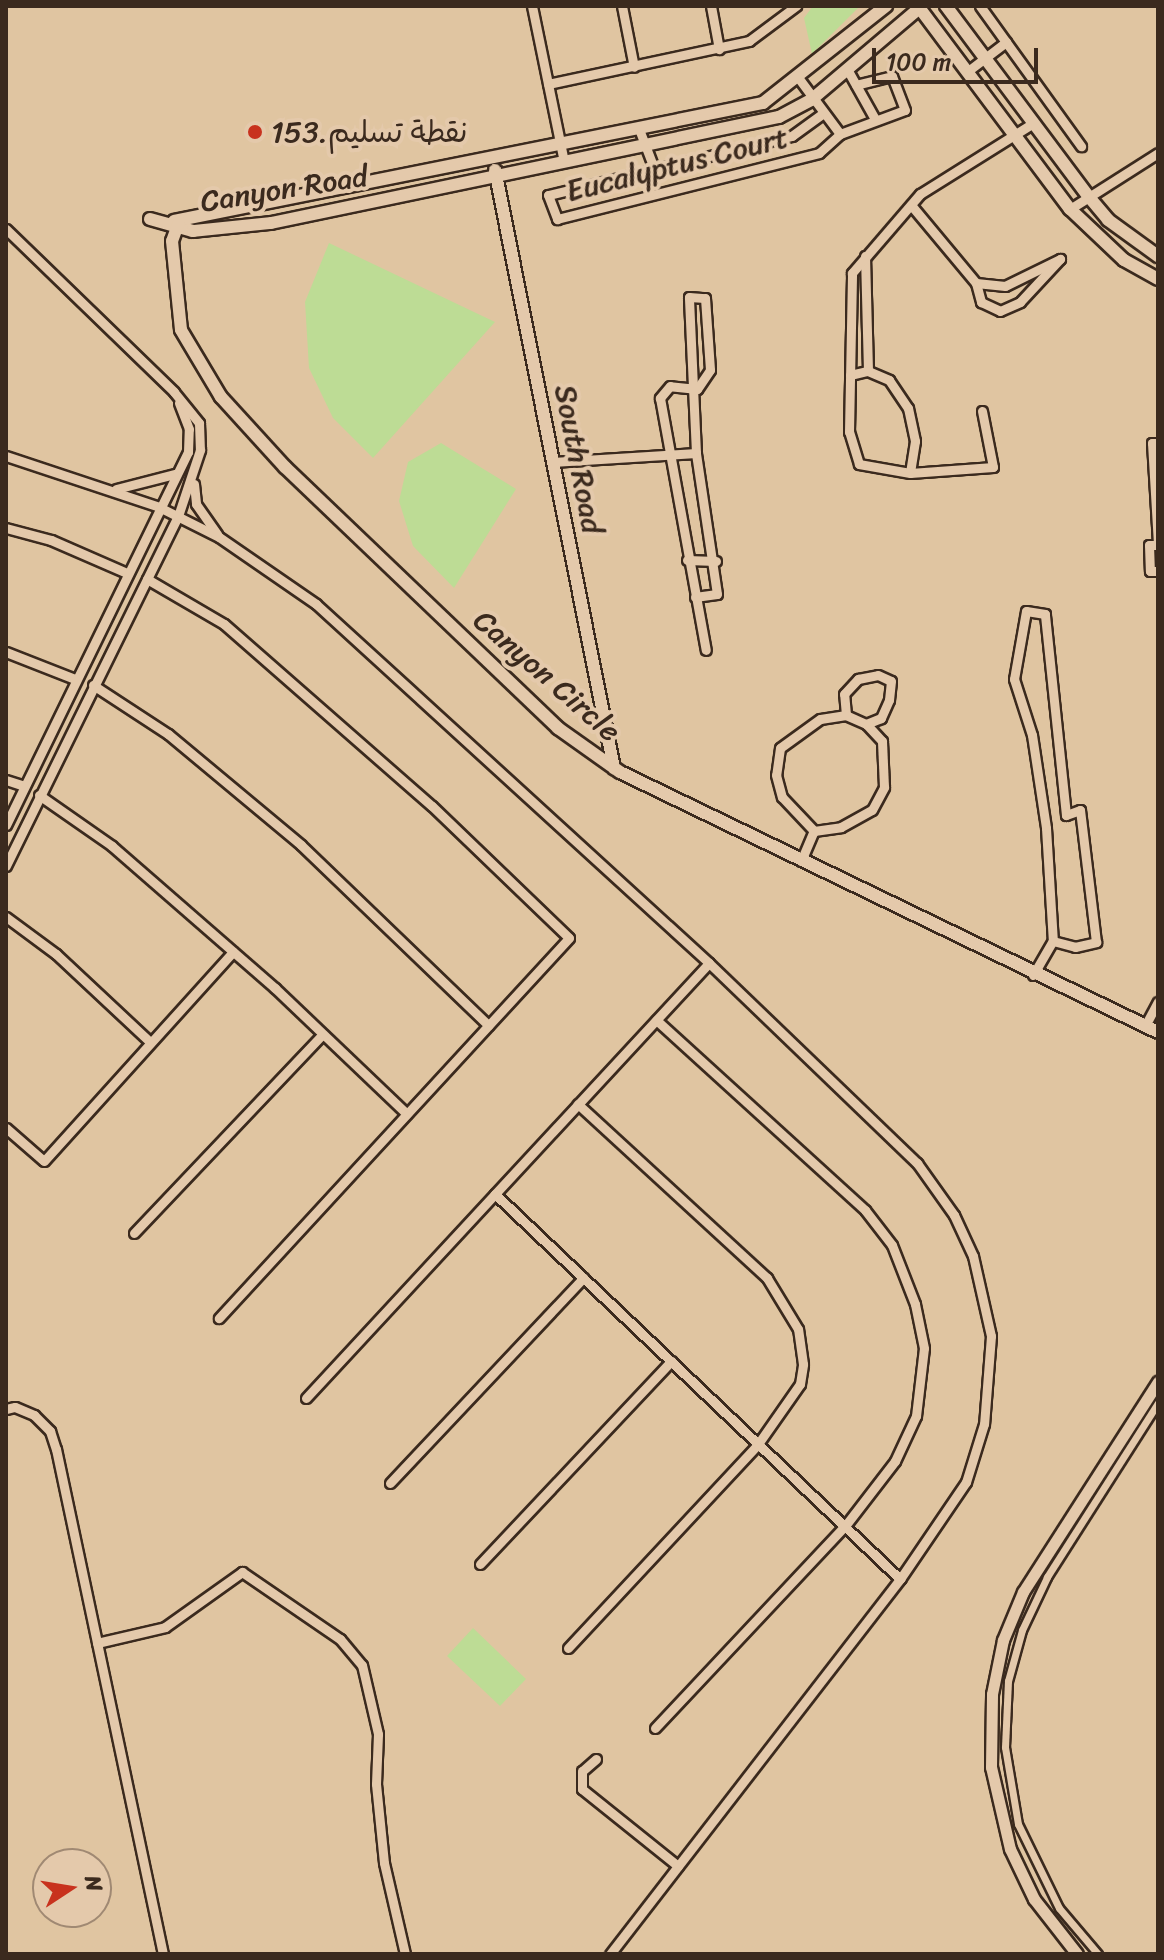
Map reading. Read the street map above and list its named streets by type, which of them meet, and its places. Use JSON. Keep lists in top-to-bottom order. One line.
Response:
{"streets":{"main road":["Canyon Road","South Road","Canyon Circle"],"street":["Eucalyptus Court"]},"crossings":[["Eucalyptus Court","Canyon Road"],["Canyon Road","South Road"],["Canyon Road","Canyon Circle"],["South Road","Canyon Circle"]],"places":["نقطة تسليم.153"],"scale_bar":"100 m","north":"right"}
